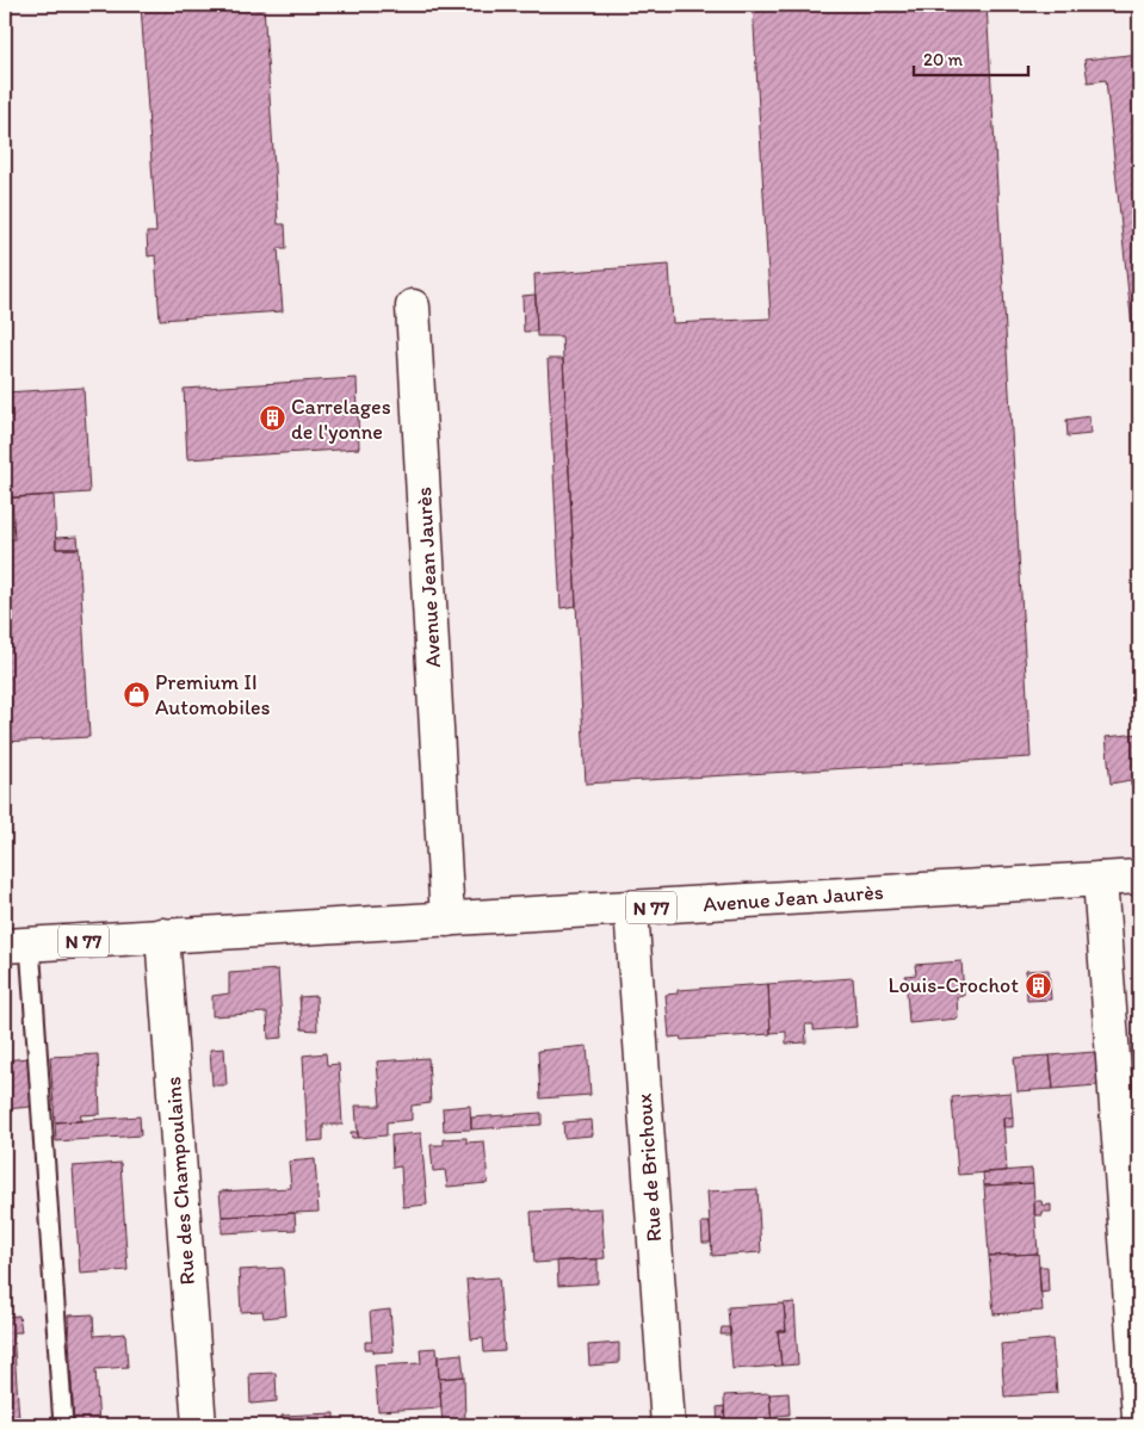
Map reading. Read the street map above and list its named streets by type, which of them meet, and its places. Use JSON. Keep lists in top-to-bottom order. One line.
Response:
{"streets":{"street":["Avenue Jean Jaurès","N 77","Rue de Brichoux","Rue des Champoulains"]},"crossings":[["Avenue Jean Jaurès","N 77"],["Avenue Jean Jaurès","Rue de Brichoux"],["Avenue Jean Jaurès","Rue des Champoulains"],["N 77","Rue des Champoulains"]],"places":{"building":["Carrelages de l'yonne","Louis-Crochot"],"shop":["Premium II Automobiles"]},"scale_bar":"20 m"}
